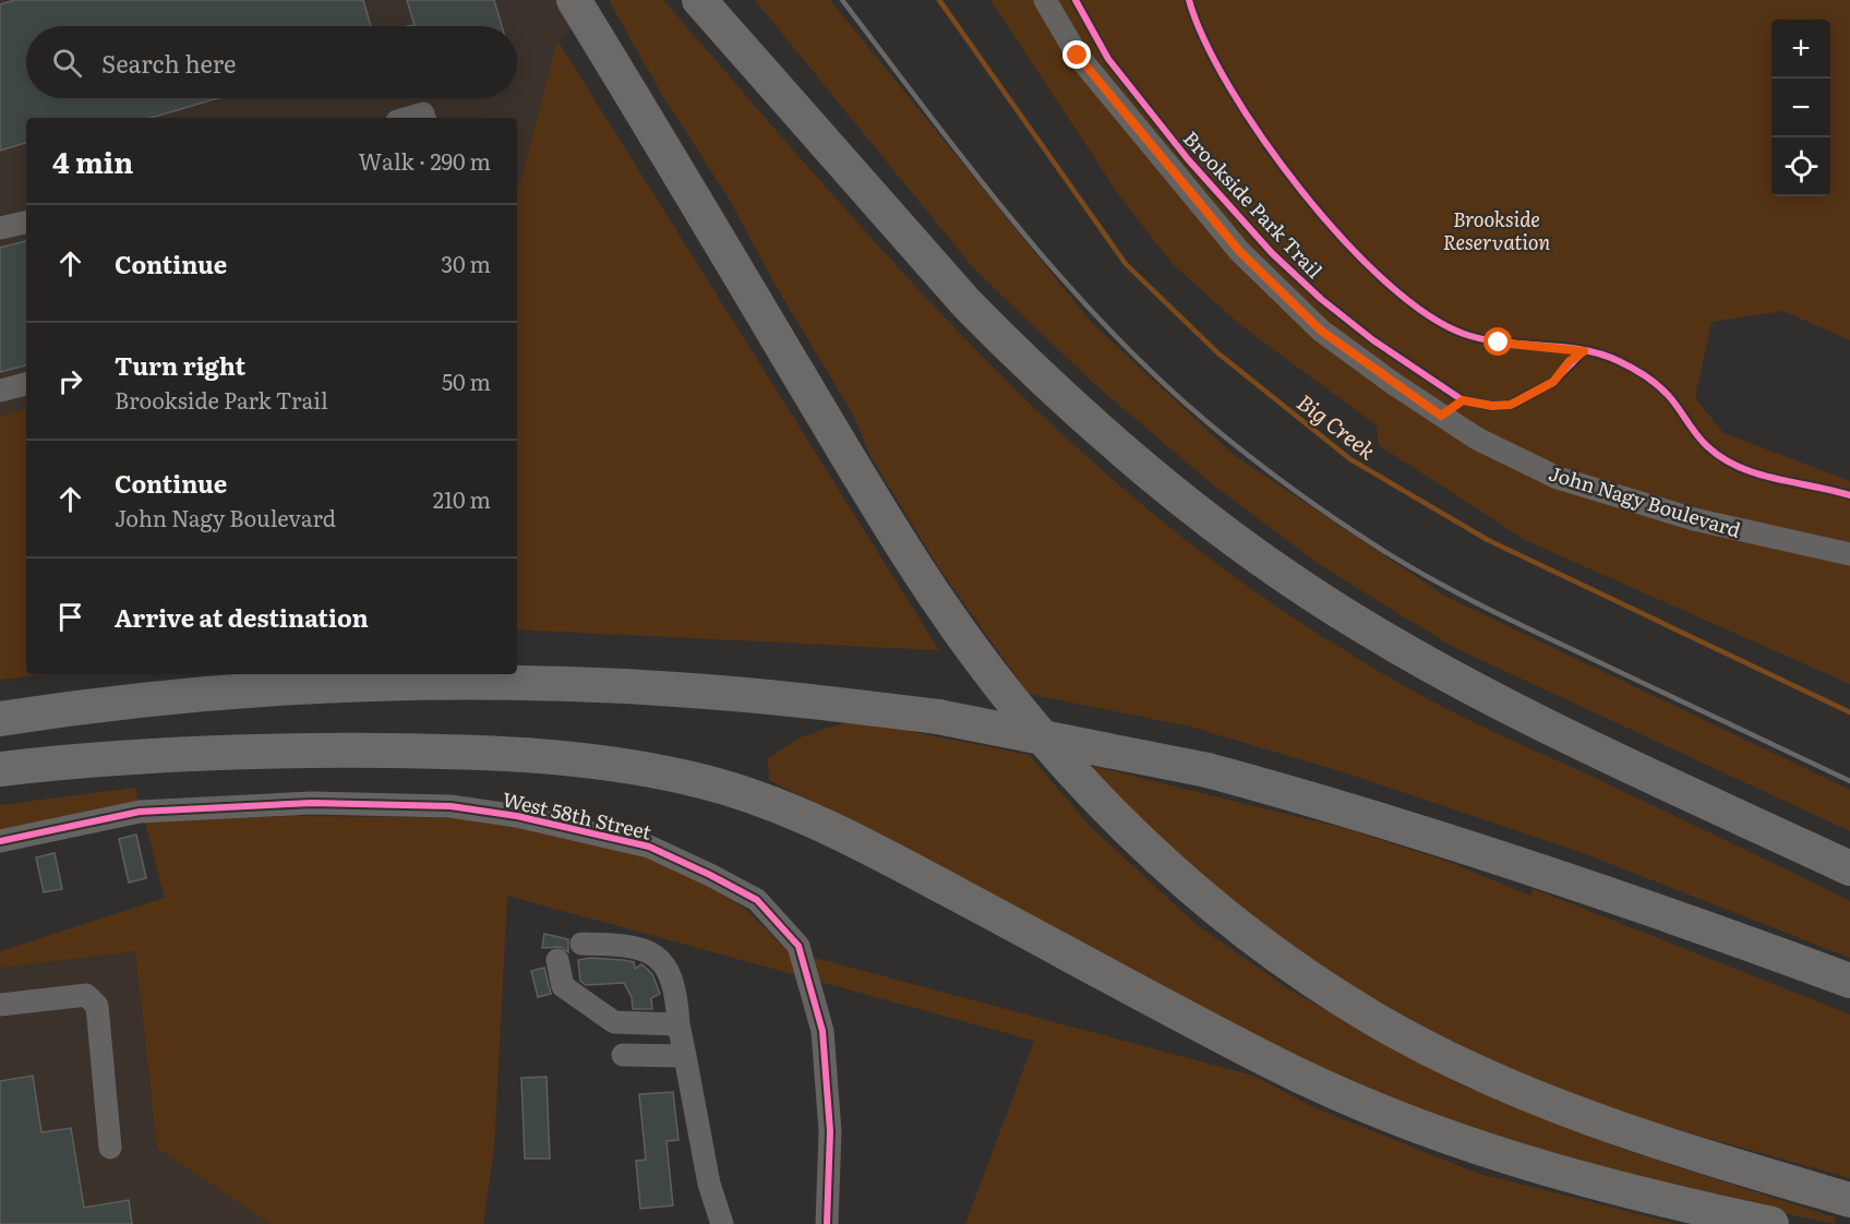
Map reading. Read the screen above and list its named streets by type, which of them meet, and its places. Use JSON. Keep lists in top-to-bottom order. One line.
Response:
{"streets":{"street":["John Nagy Boulevard","West 58th Street"],"cycle path":["Brookside Park Trail"]},"water":["Big Creek"],"parks":["Brookside Reservation"],"page":{"map_buttons":["+","−"],"search":"Search here","heading":["4 min","Walk · 290 m"],"list":[["Continue","30 m"],["Turn right","Brookside Park Trail","50 m"],["Continue","John Nagy Boulevard","210 m"],"Arrive at destination"]}}
